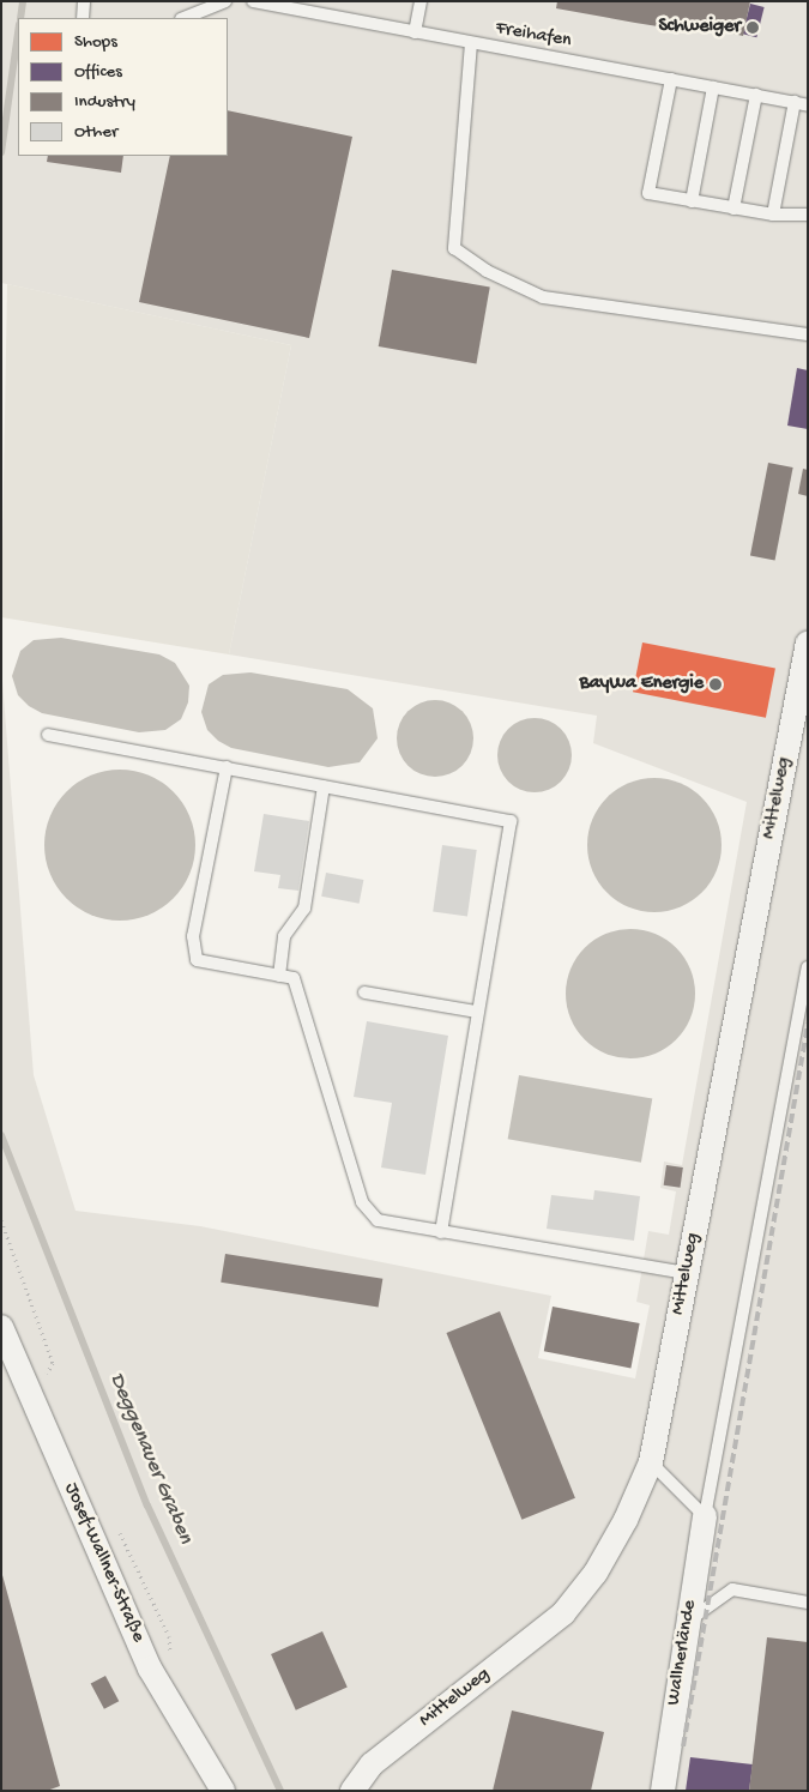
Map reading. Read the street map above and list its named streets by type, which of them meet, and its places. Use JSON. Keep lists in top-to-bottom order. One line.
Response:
{"streets":{"street":["Mittelweg","Josef-Wallner-Straße","Wallnerlände"],"lane":["Freihafen"]},"water":["Deggenauer Graben"],"places":["Schweiger","BayWa Energie"],"legend":["Shops","Offices","Industry","Other"]}
